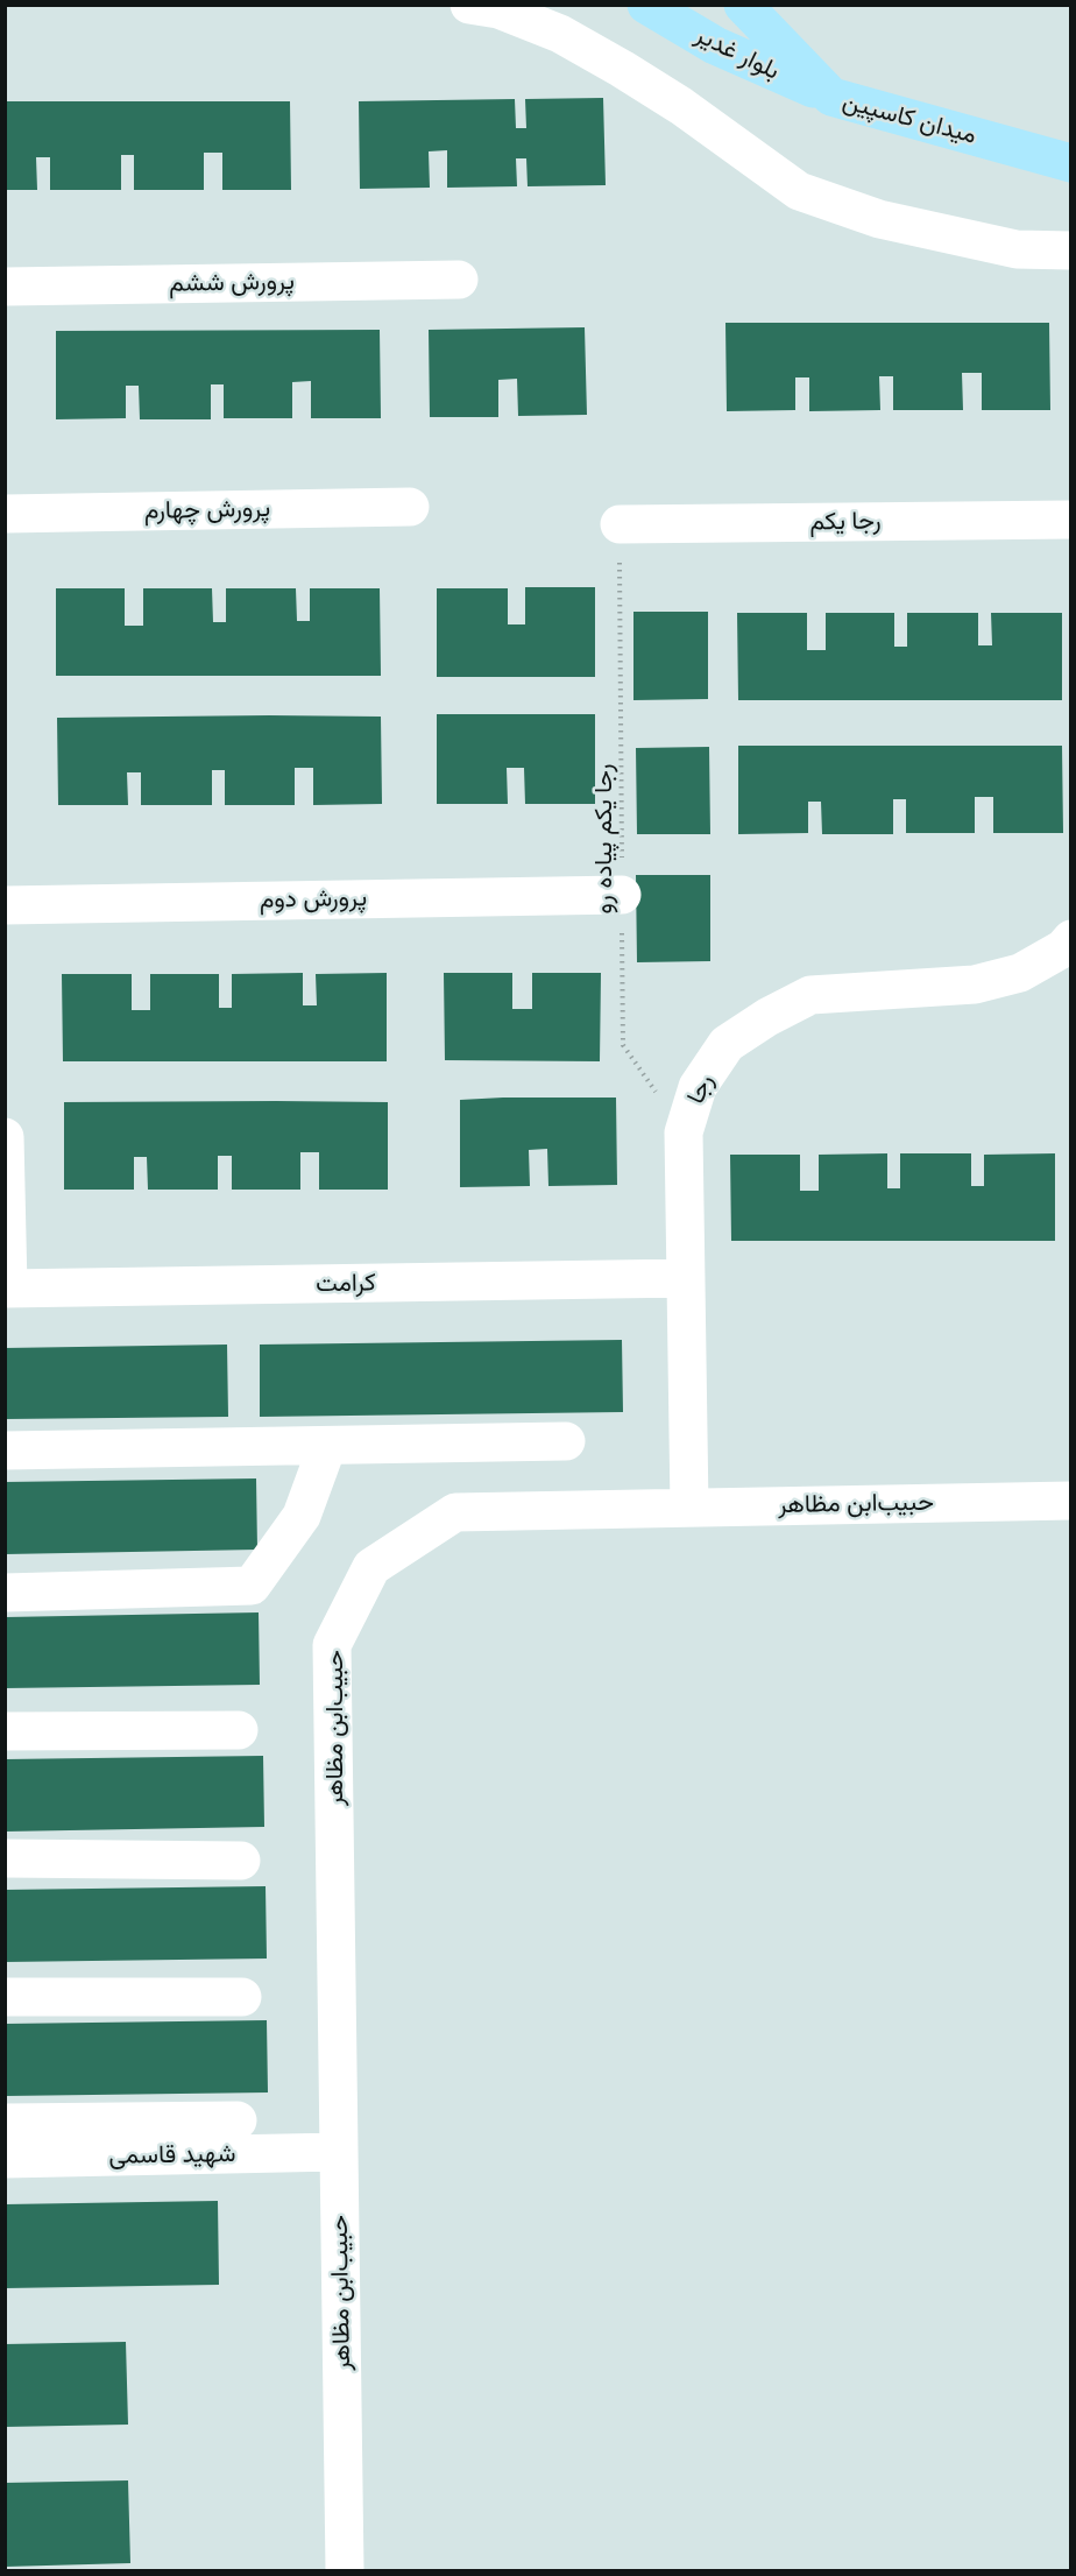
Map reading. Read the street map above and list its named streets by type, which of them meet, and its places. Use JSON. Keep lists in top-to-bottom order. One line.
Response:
{"streets":{"main road":["بلوار غدیر","میدان کاسپین"],"street":["پرورش ششم","پرورش چهارم","رجا یکم","پرورش دوم","رجا","کرامت","حبیب‌ابن مظاهر","شهید قاسمی"],"path":["رجا یکم پیاده رو"]},"crossings":[["بلوار غدیر","میدان کاسپین"],["رجا یکم","رجا یکم پیاده رو"],["رجا یکم پیاده رو","پرورش دوم"],["رجا یکم پیاده رو","رجا"],["رجا","کرامت"],["رجا","حبیب‌ابن مظاهر"],["حبیب‌ابن مظاهر","شهید قاسمی"]]}
